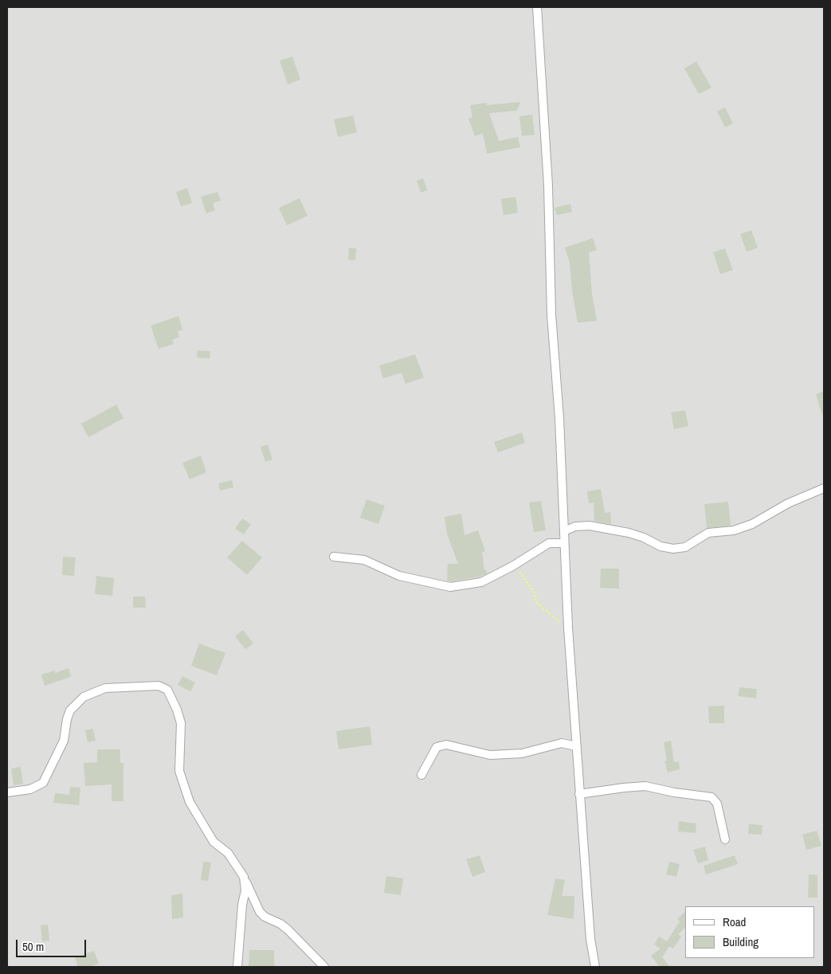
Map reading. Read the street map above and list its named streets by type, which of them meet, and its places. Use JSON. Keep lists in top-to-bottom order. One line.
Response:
{"legend":["Road","Building"],"scale_bar":"50 m"}
